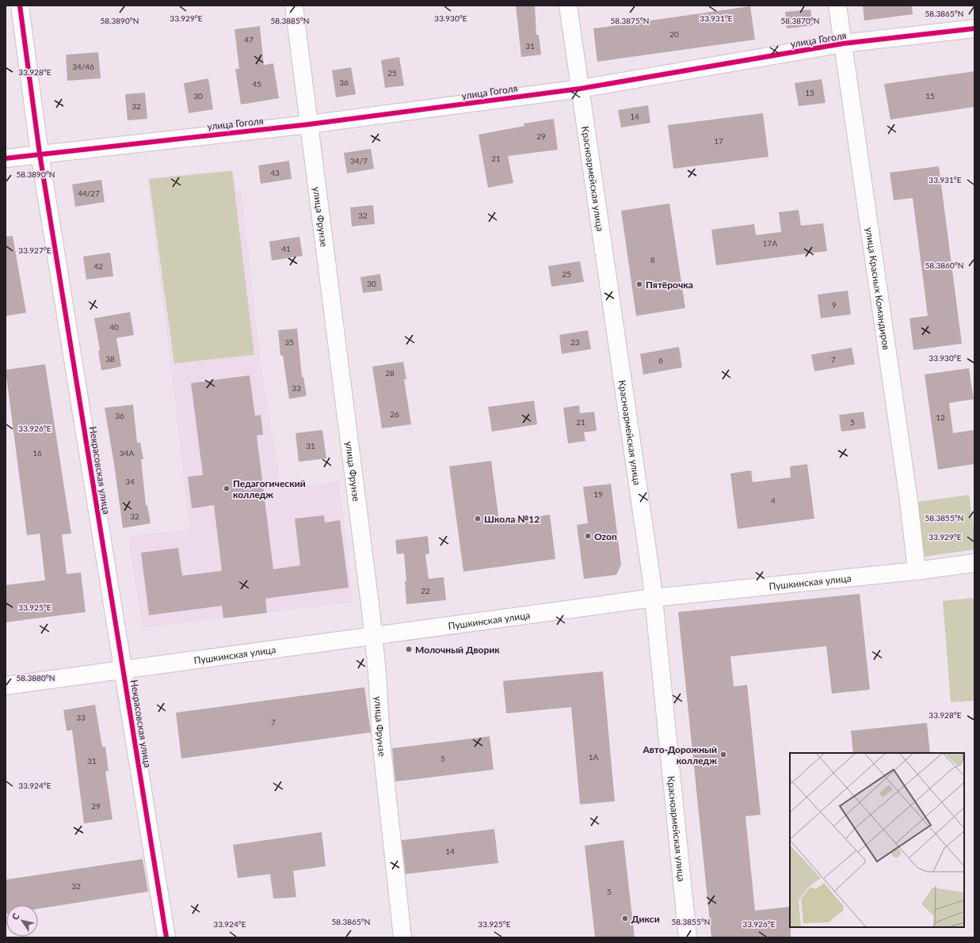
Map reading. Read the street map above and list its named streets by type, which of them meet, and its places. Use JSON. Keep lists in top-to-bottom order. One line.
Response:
{"streets":{"street":["улица Гоголя","Красноармейская улица","улица Фрунзе","улица Красных Командиров","Некрасовская улица","Пушкинская улица"]},"crossings":[["улица Гоголя","Красноармейская улица"],["улица Гоголя","улица Фрунзе"],["улица Гоголя","улица Красных Командиров"],["улица Гоголя","Некрасовская улица"],["Красноармейская улица","Пушкинская улица"],["улица Фрунзе","Пушкинская улица"],["улица Красных Командиров","Пушкинская улица"],["Некрасовская улица","Пушкинская улица"]],"places":["Пятёрочка","Педагогический колледж","Школа №12","Ozon","Молочный Дворик","Авто-Дорожный колледж","Дикси"],"house_numbers":["20","47","31","34/46","25","36","45","15","30","15","32","14","29","17","21","34/7","43","44/27","32","17А","41","8","42","25","30","9","40","35","23","38","7","6","28","33","26","36","12","21","5","31","16","34А","34","19","4","32","22","33","7","1А","5","31","29","14","32","5"],"north":"top left","coordinates":["58.3865°N","33.929°E","33.930°E","33.931°E","58.3890°N","58.3885°N","58.3875°N","58.3870°N","33.928°E","33.927°E","58.3860°N","33.926°E","58.3855°N","33.925°E","58.3880°N","33.924°E"]}
